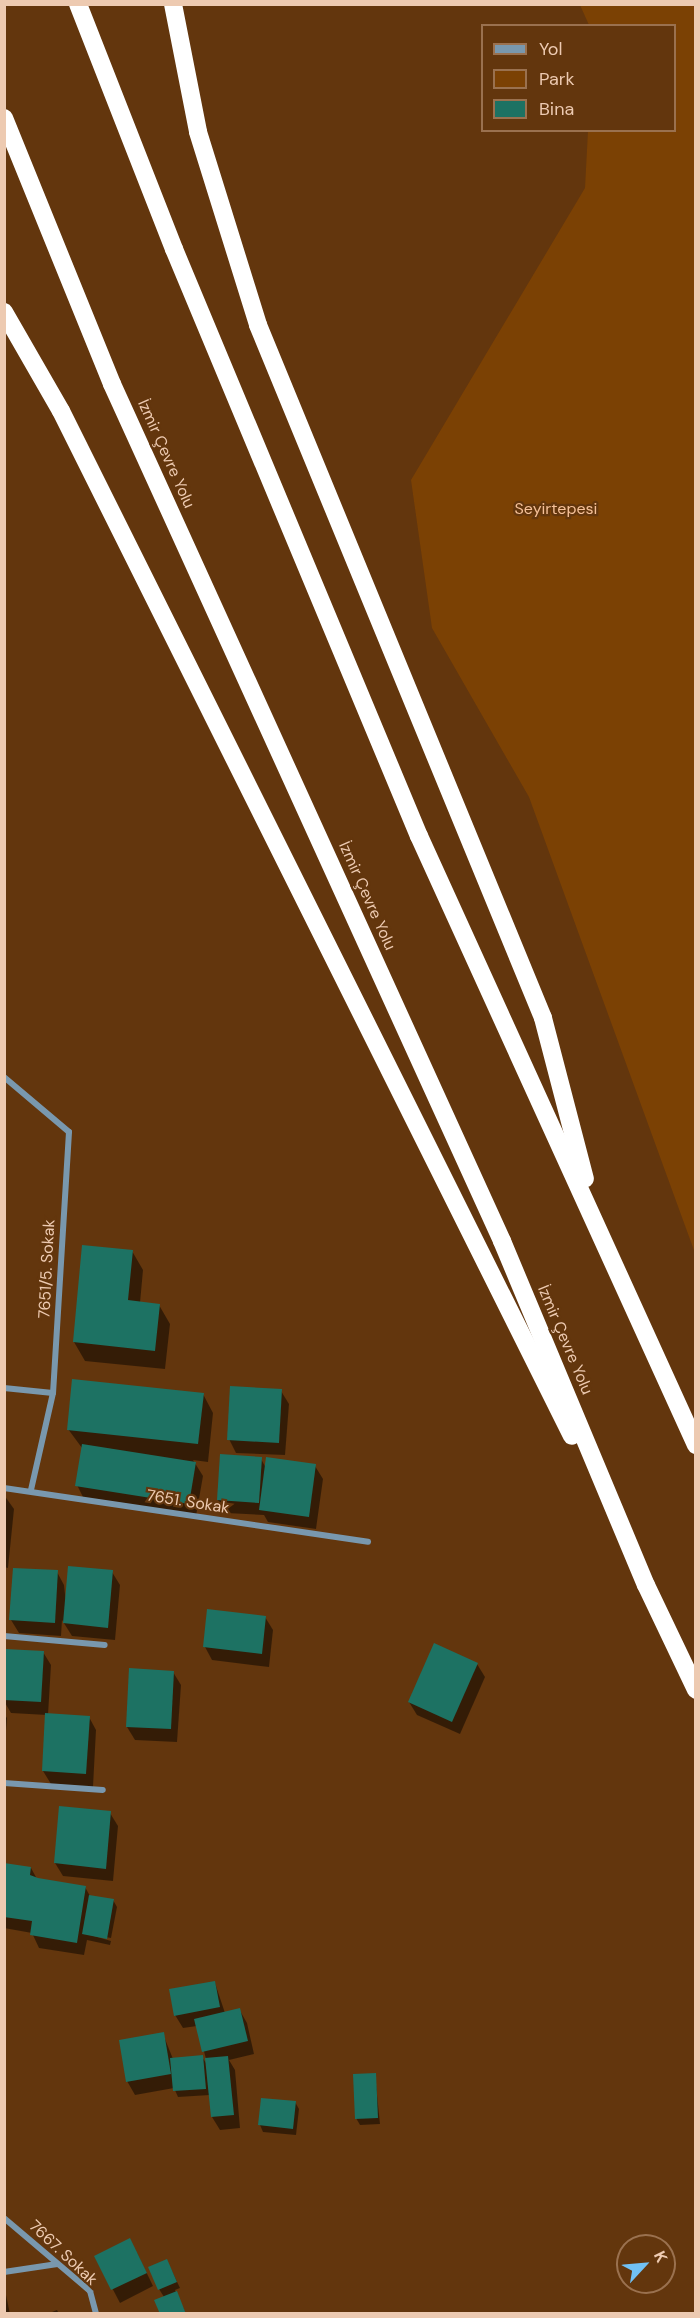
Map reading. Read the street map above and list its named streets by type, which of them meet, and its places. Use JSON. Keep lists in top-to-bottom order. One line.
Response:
{"streets":{"highway":["İzmir Çevre Yolu"],"street":["7651/5. Sokak","7651. Sokak","7667. Sokak"]},"crossings":[["7651/5. Sokak","7651. Sokak"]],"parks":["Seyirtepesi"],"legend":["Yol","Park","Bina"],"north":"top right"}
